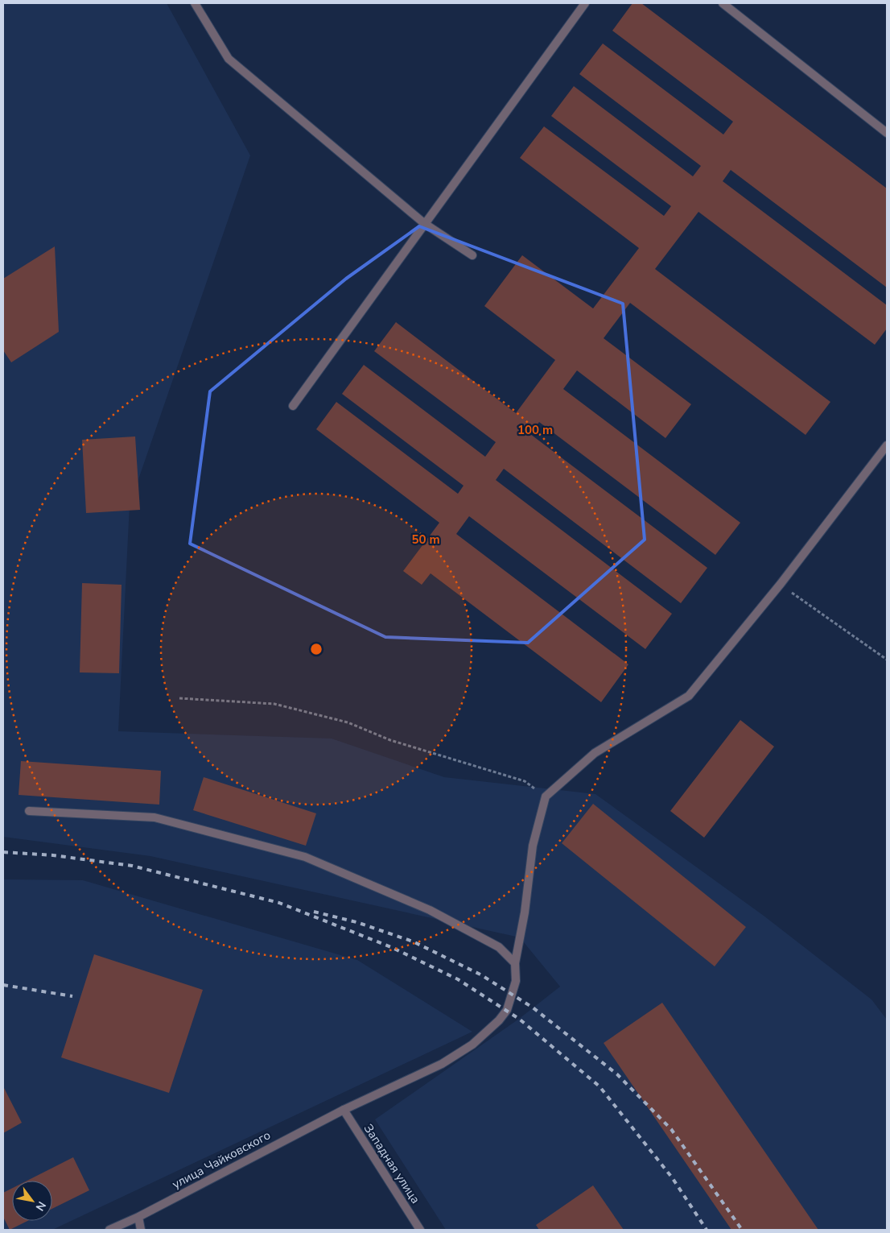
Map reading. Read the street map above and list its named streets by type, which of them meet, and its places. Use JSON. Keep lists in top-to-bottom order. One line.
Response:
{"streets":{"street":["улица Чайковского","Западная улица"]},"crossings":[["улица Чайковского","Западная улица"]],"north":"bottom right","rings":["100 m","50 m"]}
